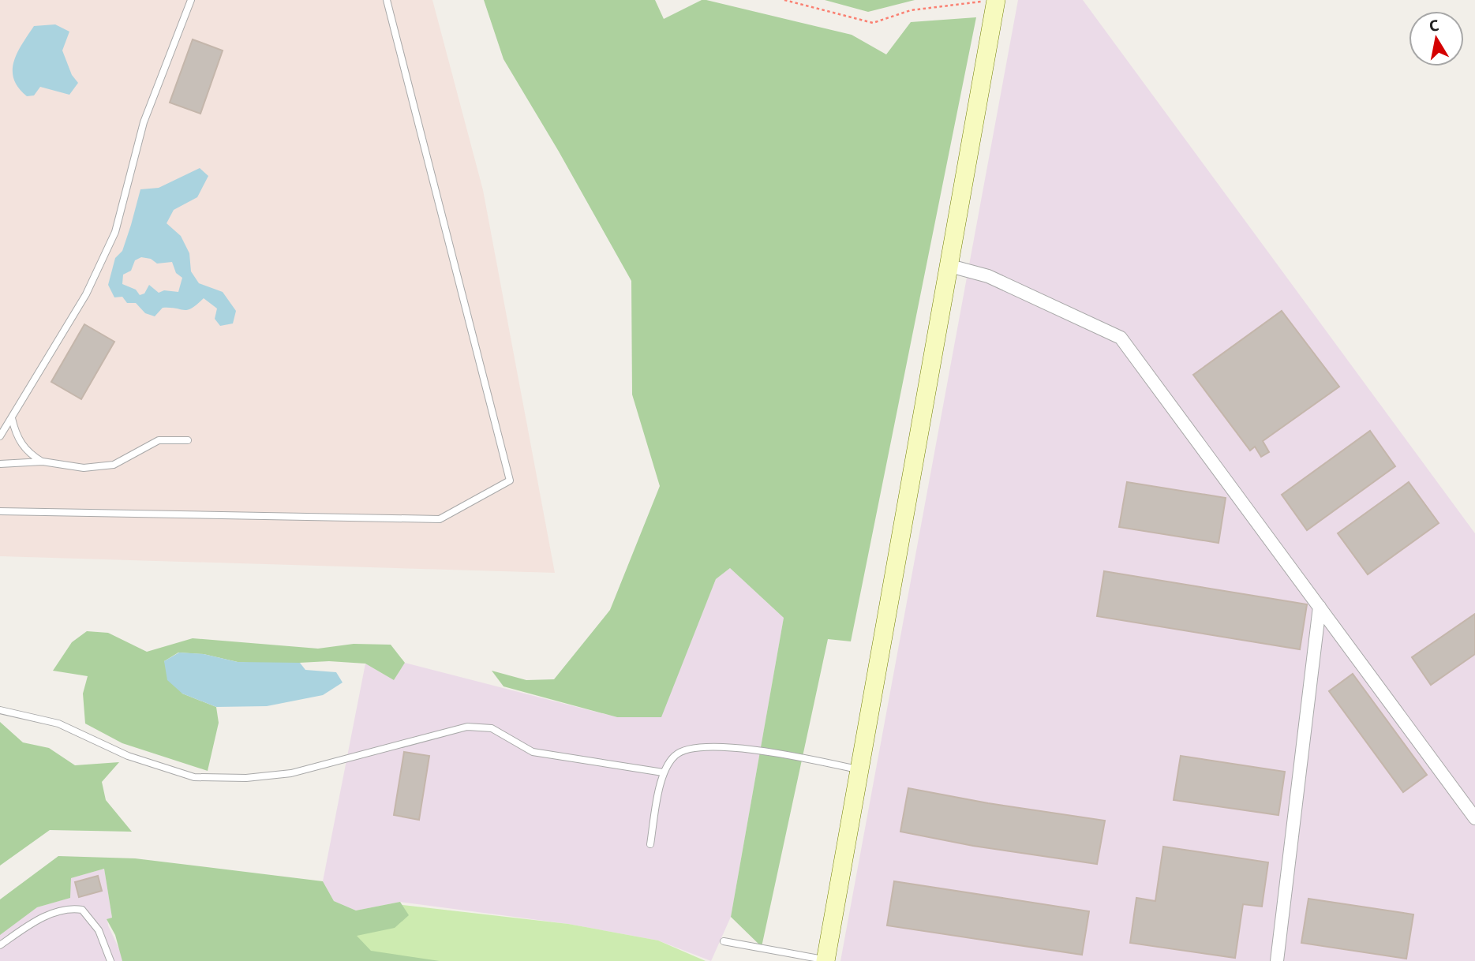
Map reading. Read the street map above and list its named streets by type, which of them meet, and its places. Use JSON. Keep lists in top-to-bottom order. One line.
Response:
{"north":"top"}
